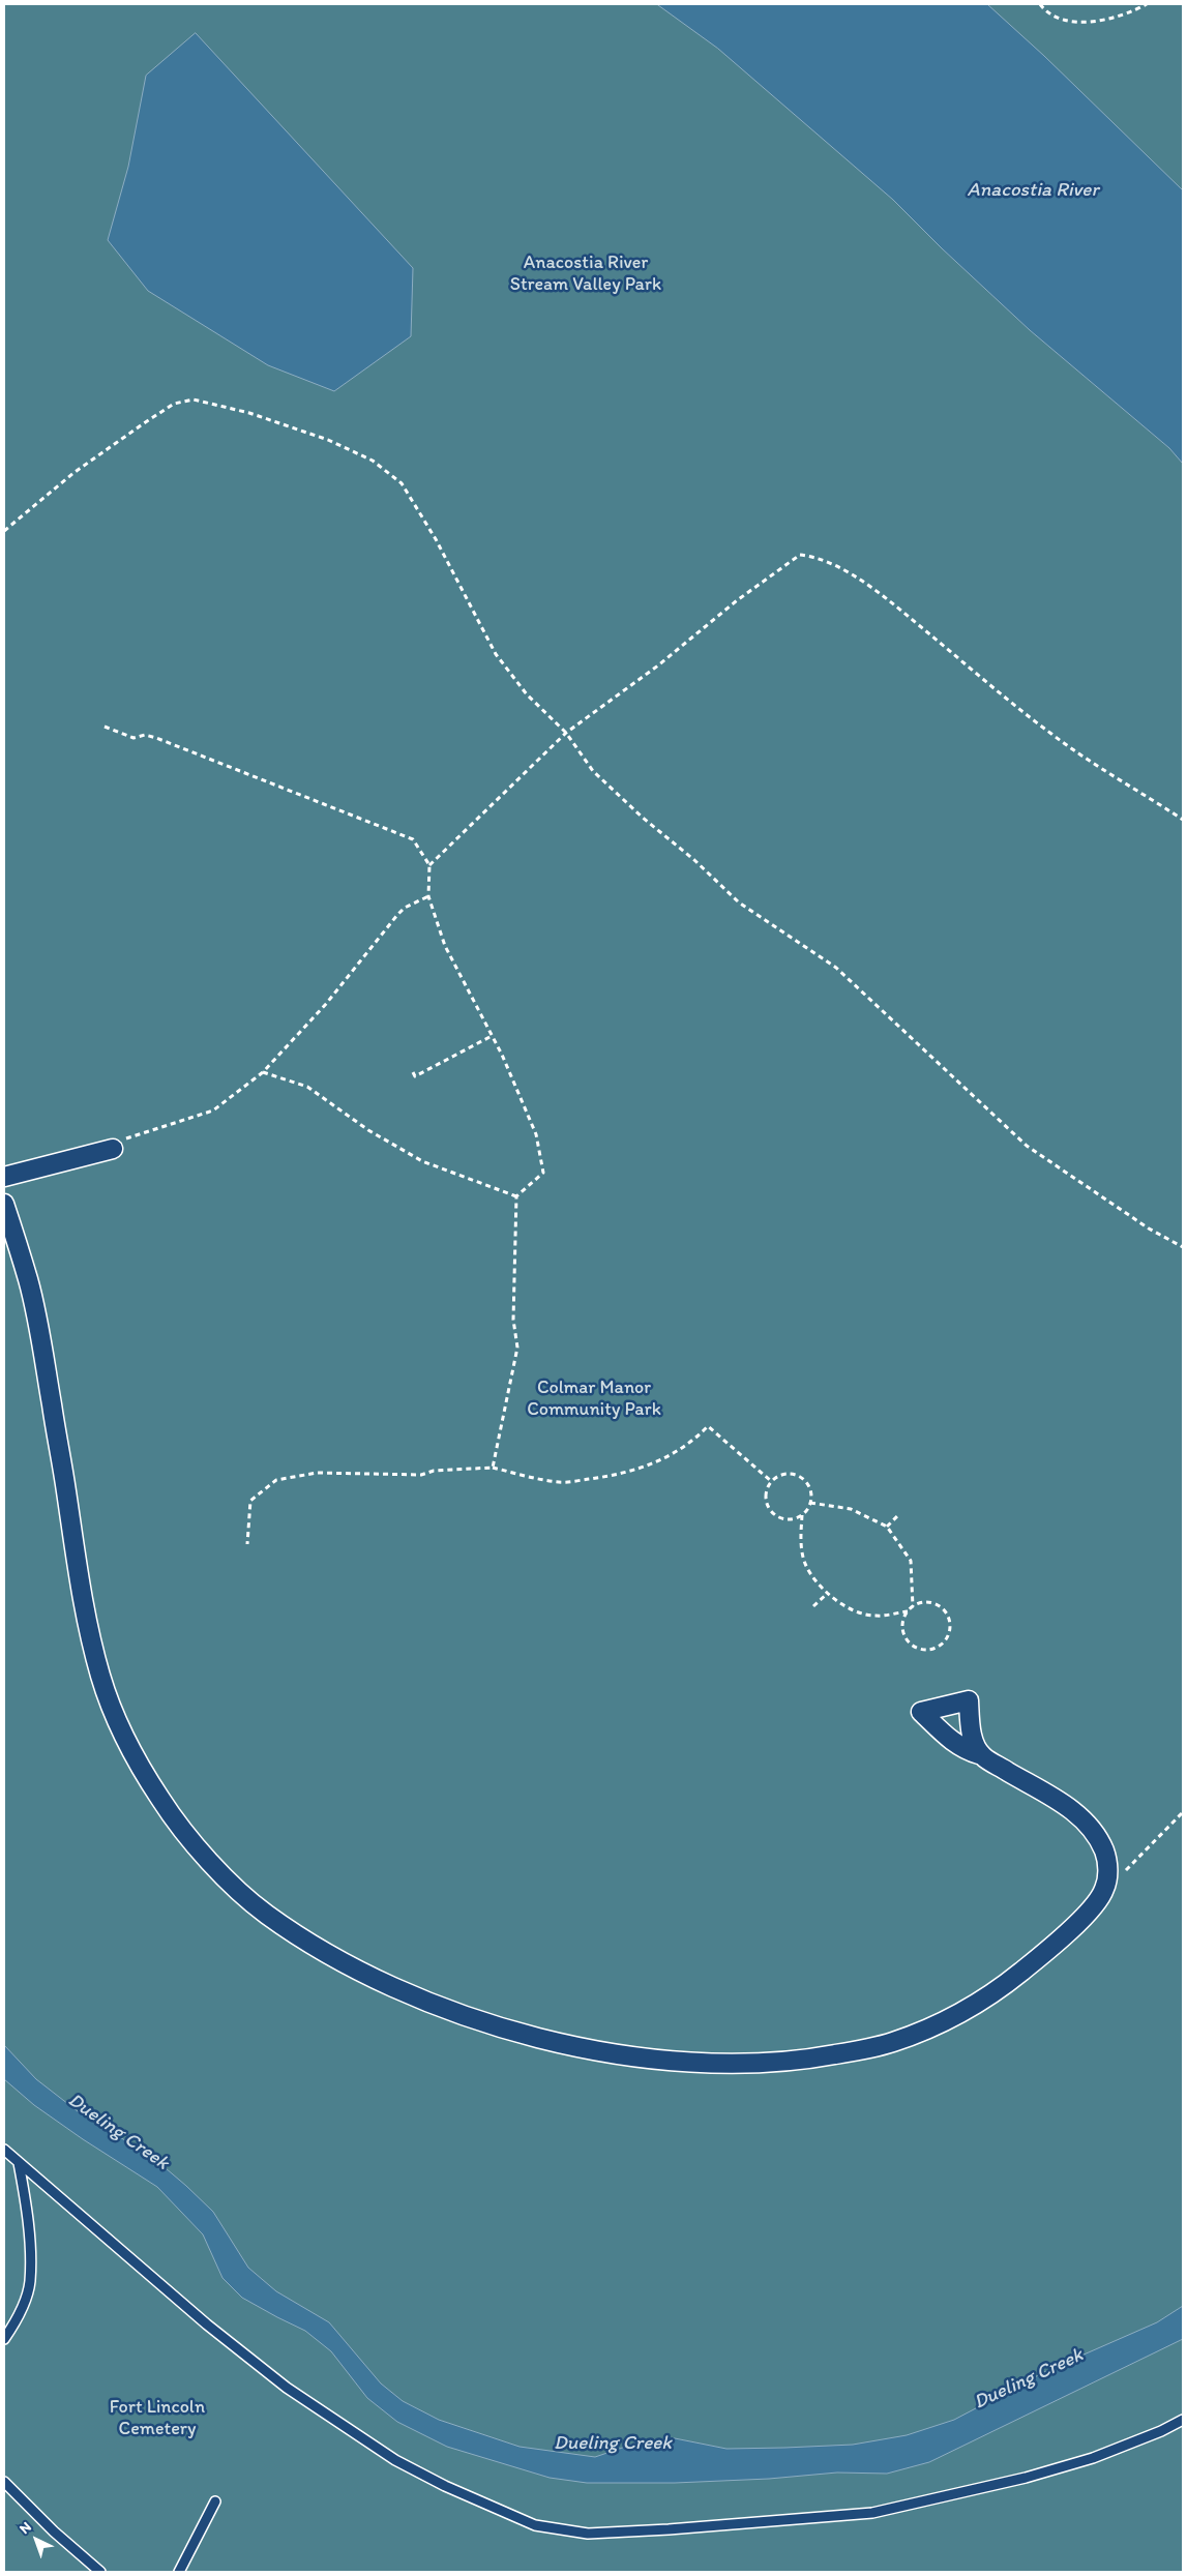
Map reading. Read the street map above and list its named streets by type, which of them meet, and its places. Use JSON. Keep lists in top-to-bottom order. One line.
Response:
{"water":["Anacostia River","Dueling Creek"],"parks":["Anacostia River Stream Valley Park","Colmar Manor Community Park","Fort Lincoln Cemetery"],"north":"top left"}
